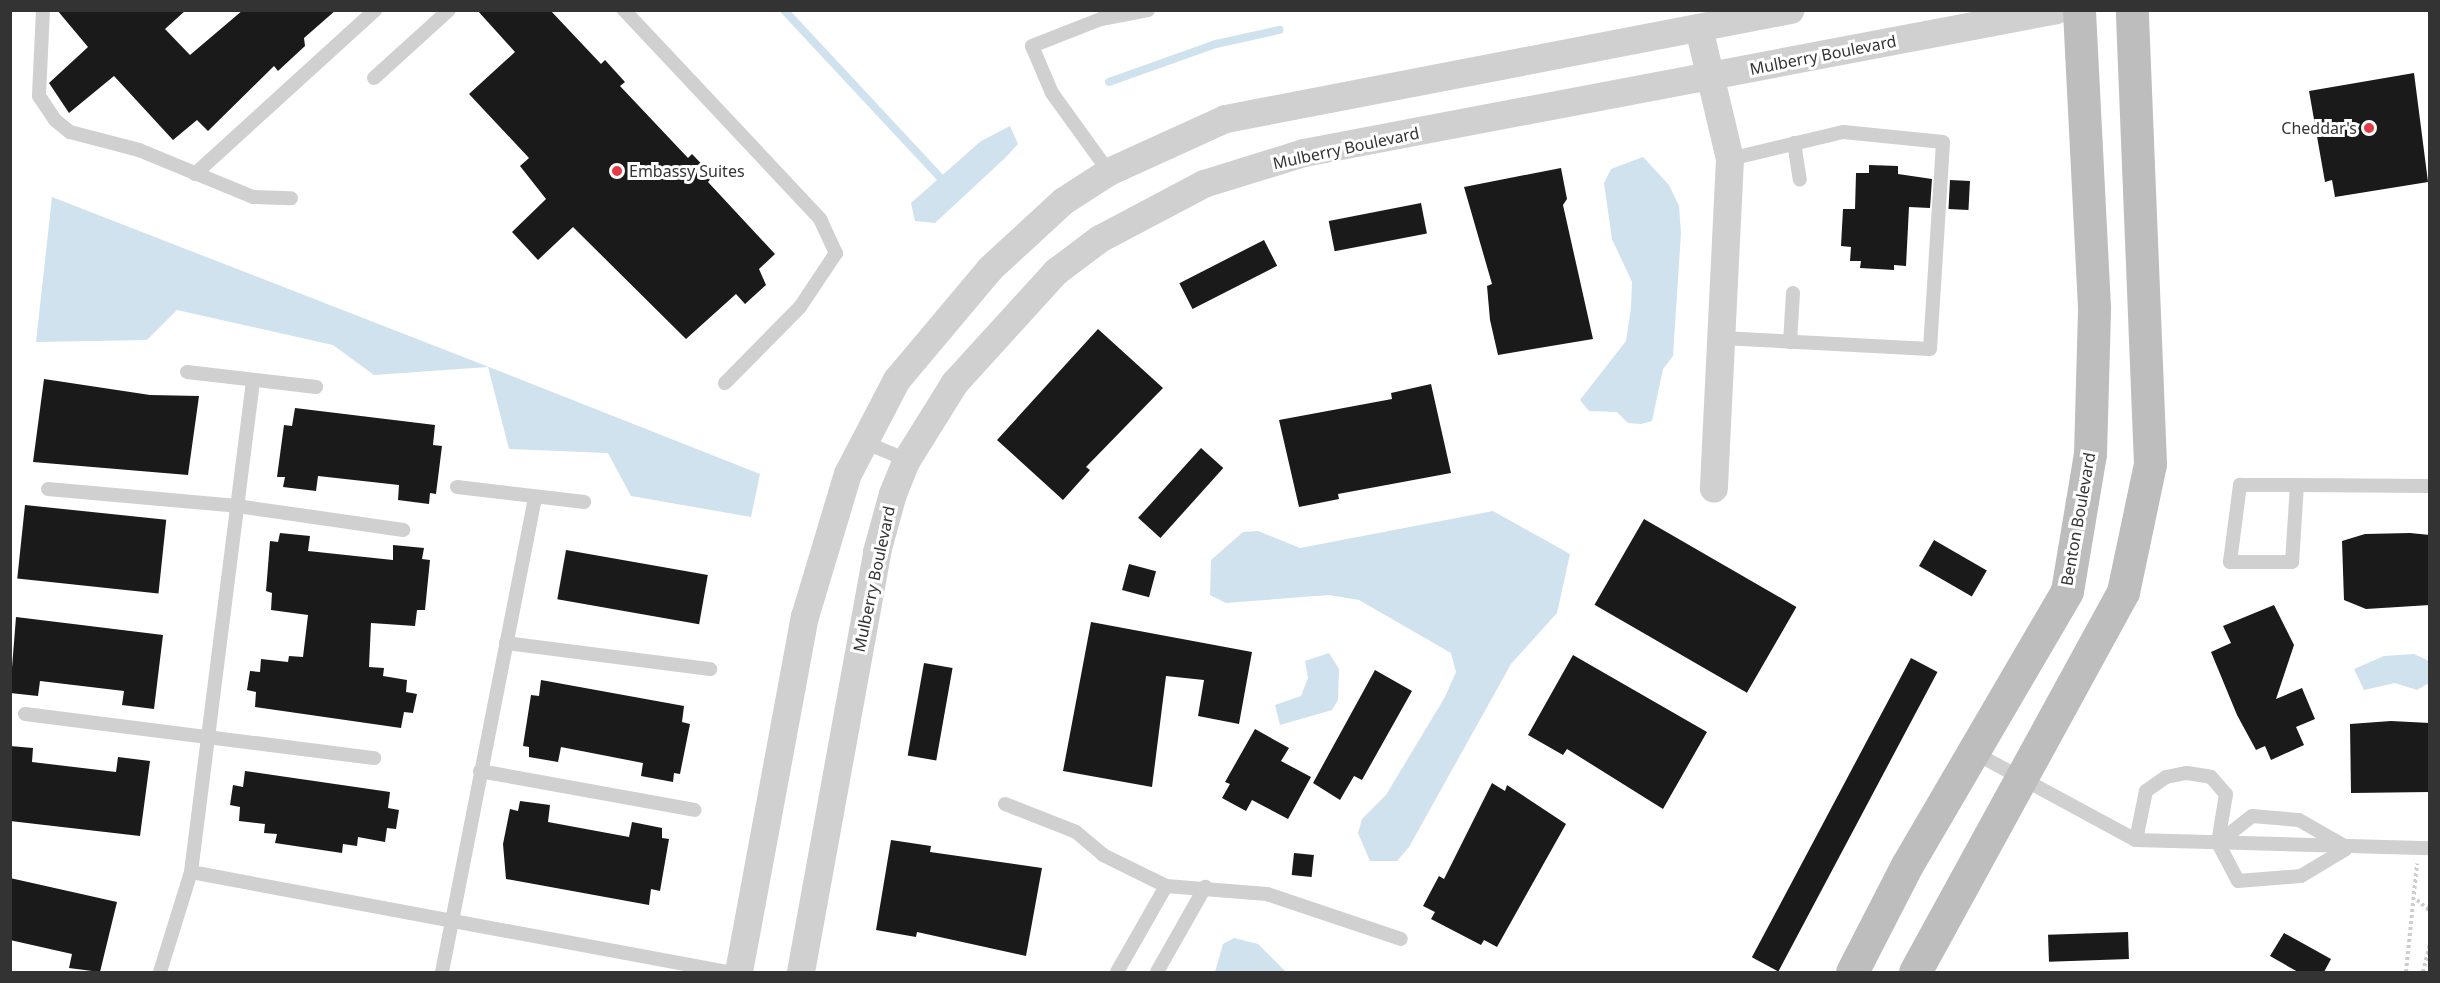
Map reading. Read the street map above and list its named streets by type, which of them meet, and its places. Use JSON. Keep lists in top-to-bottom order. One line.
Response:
{"streets":{"street":["Mulberry Boulevard","Benton Boulevard"]},"places":["Cheddar's","Embassy Suites"]}
